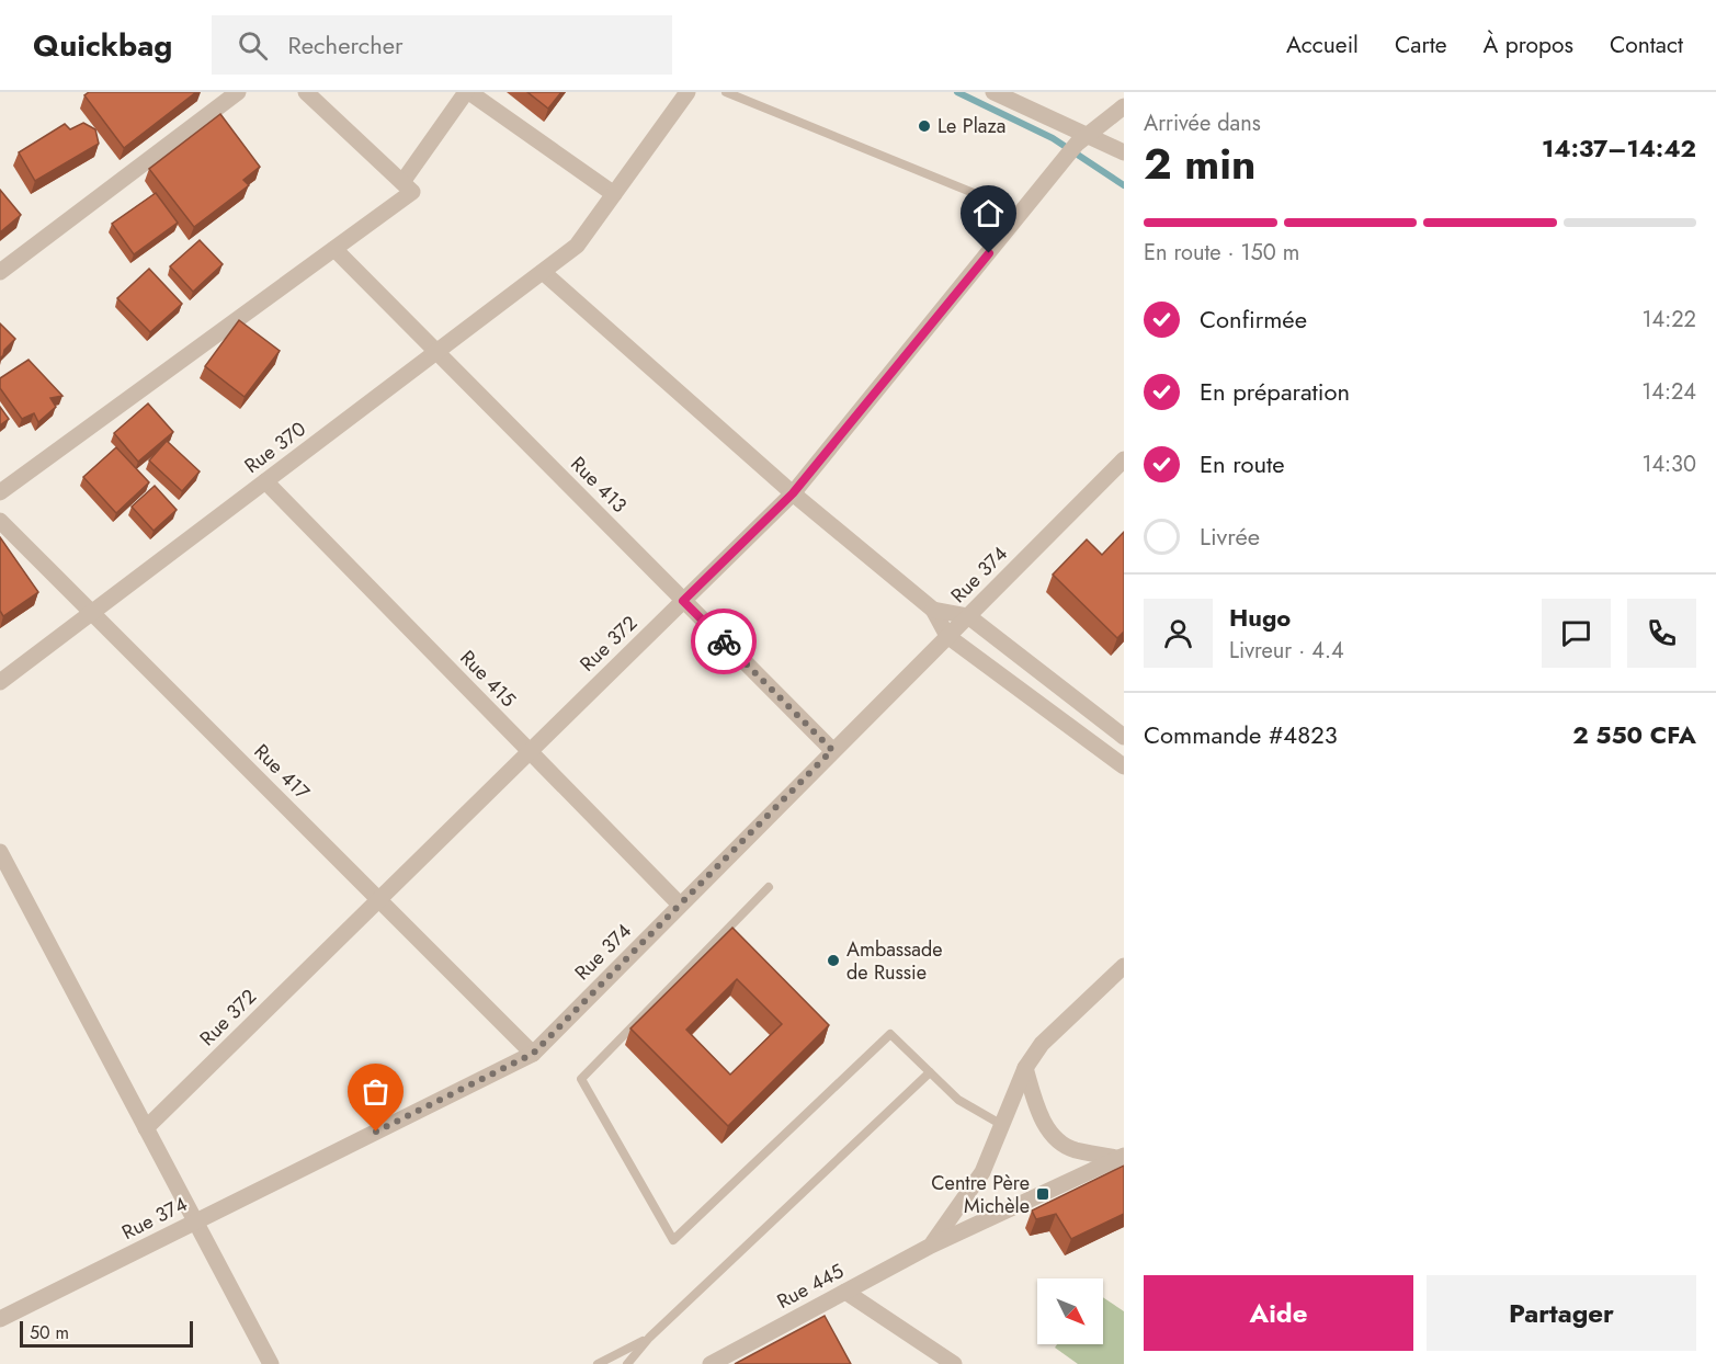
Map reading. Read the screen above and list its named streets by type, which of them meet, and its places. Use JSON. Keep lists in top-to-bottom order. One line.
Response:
{"streets":{"street":["Rue 370","Rue 413","Rue 374","Rue 372","Rue 415","Rue 417","Rue 445"]},"crossings":[["Rue 370","Rue 413"],["Rue 370","Rue 415"],["Rue 370","Rue 417"],["Rue 413","Rue 374"],["Rue 413","Rue 372"],["Rue 374","Rue 415"],["Rue 374","Rue 417"],["Rue 372","Rue 415"],["Rue 372","Rue 417"]],"places":{"other":["Le Plaza","Ambassade de Russie"],"transit":["Centre Père Michèle"]},"scale_bar":"50 m","north":"bottom right","page":{"header":"Quickbag","search":"Rechercher","nav":["Accueil","Carte","À propos","Contact"],"heading":["2 min","Arrivée dans","14:37–14:42"],"panel":["Hugo","Livreur · 4.4","Commande #4823","2 550 CFA"],"bar":"En route · 150 m","list":[["Confirmée","14:22"],["En préparation","14:24"],["En route","14:30"],"Livrée"],"buttons":["Aide","Partager"],"scale":"50 m"}}
